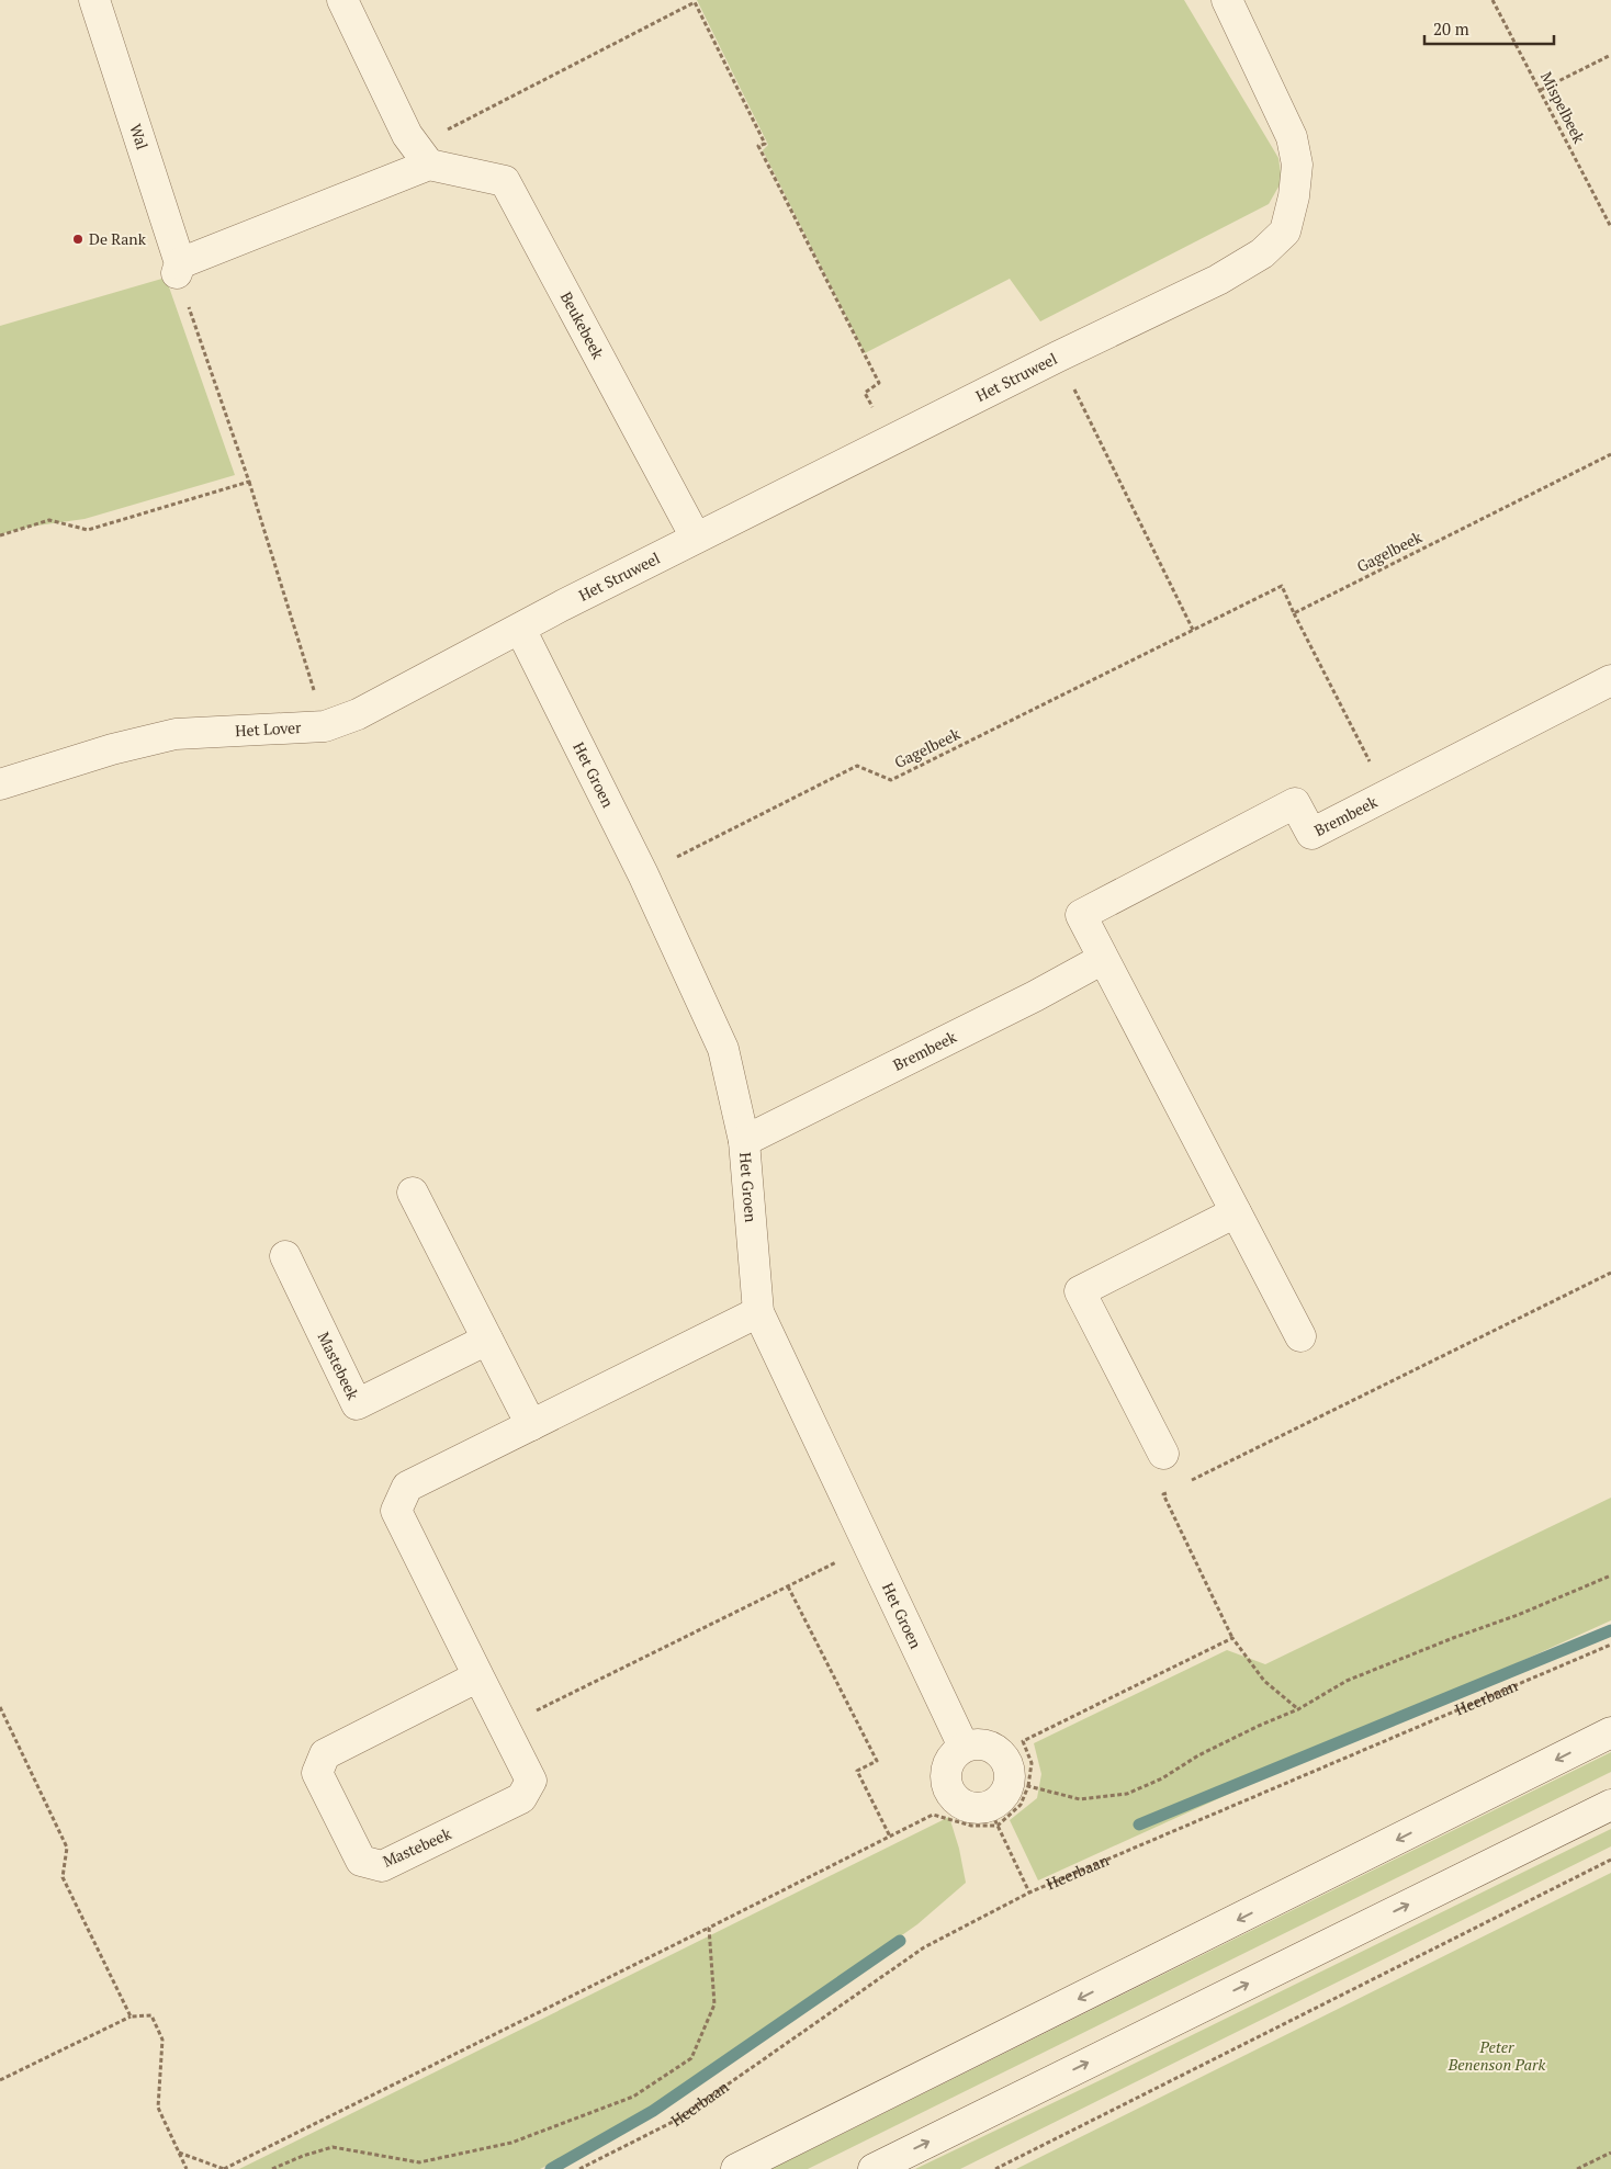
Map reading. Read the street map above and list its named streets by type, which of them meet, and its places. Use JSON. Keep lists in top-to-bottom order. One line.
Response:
{"streets":{"street":["Wal","Beukebeek","Het Struweel","Het Lover","Het Groen","Brembeek","Mastebeek"],"path":["Mispelbeek","Gagelbeek","Heerbaan"]},"crossings":[["Beukebeek","Het Struweel"],["Het Struweel","Het Lover"],["Het Struweel","Het Groen"],["Gagelbeek","Het Groen"],["Het Lover","Het Groen"],["Het Groen","Brembeek"],["Het Groen","Mastebeek"]],"parks":["Peter Benenson Park"],"places":["De Rank"],"scale_bar":"20 m"}
